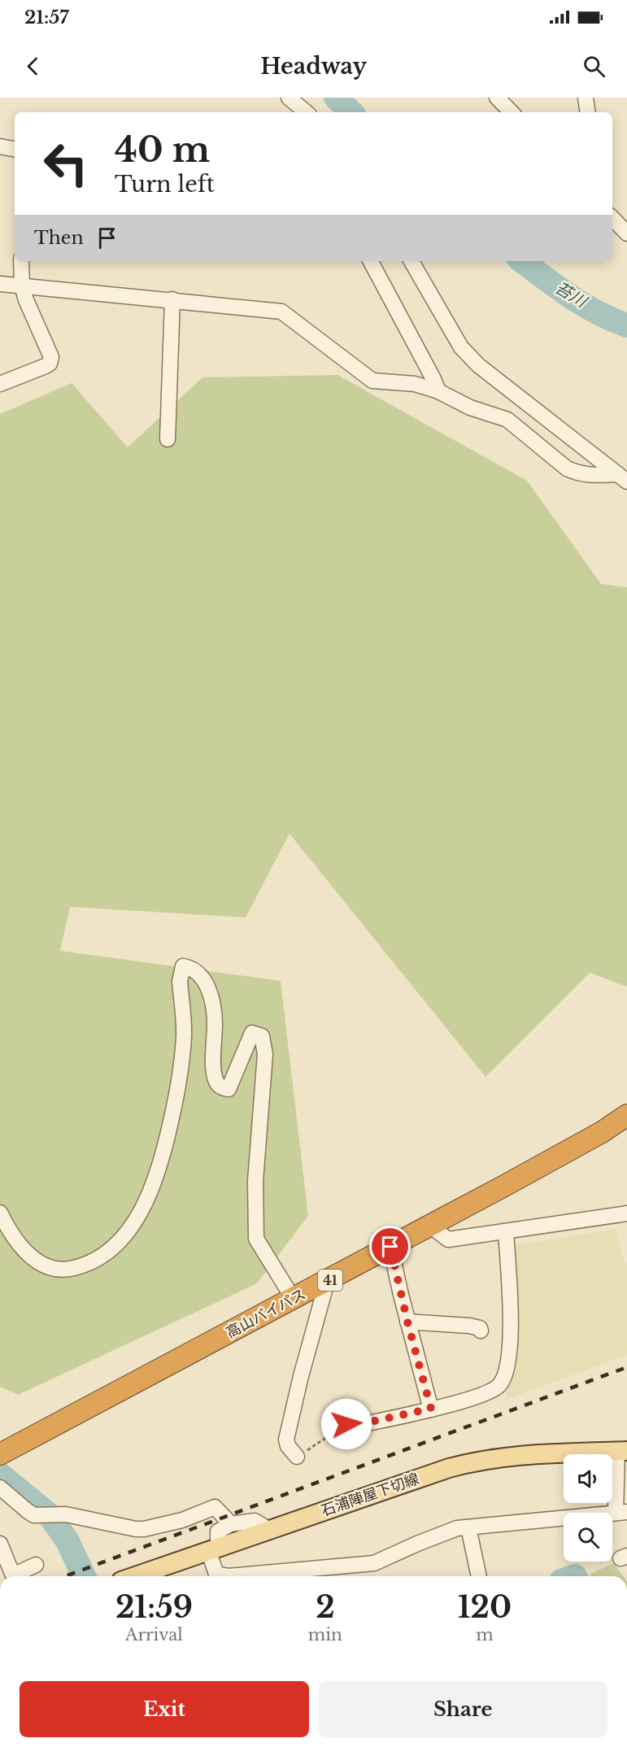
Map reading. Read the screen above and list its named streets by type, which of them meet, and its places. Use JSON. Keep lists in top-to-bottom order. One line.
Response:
{"streets":{"highway":["41","高山バイパス"],"main road":["石浦陣屋下切線"]},"crossings":[["41","高山バイパス"]],"water":["苔川"],"page":{"status":"21:57","header":"Headway","turn":["40 m","Turn left"],"then":"Then","eta":["21:59","Arrival","2","min","120","m"],"buttons":["Exit","Share"]}}
